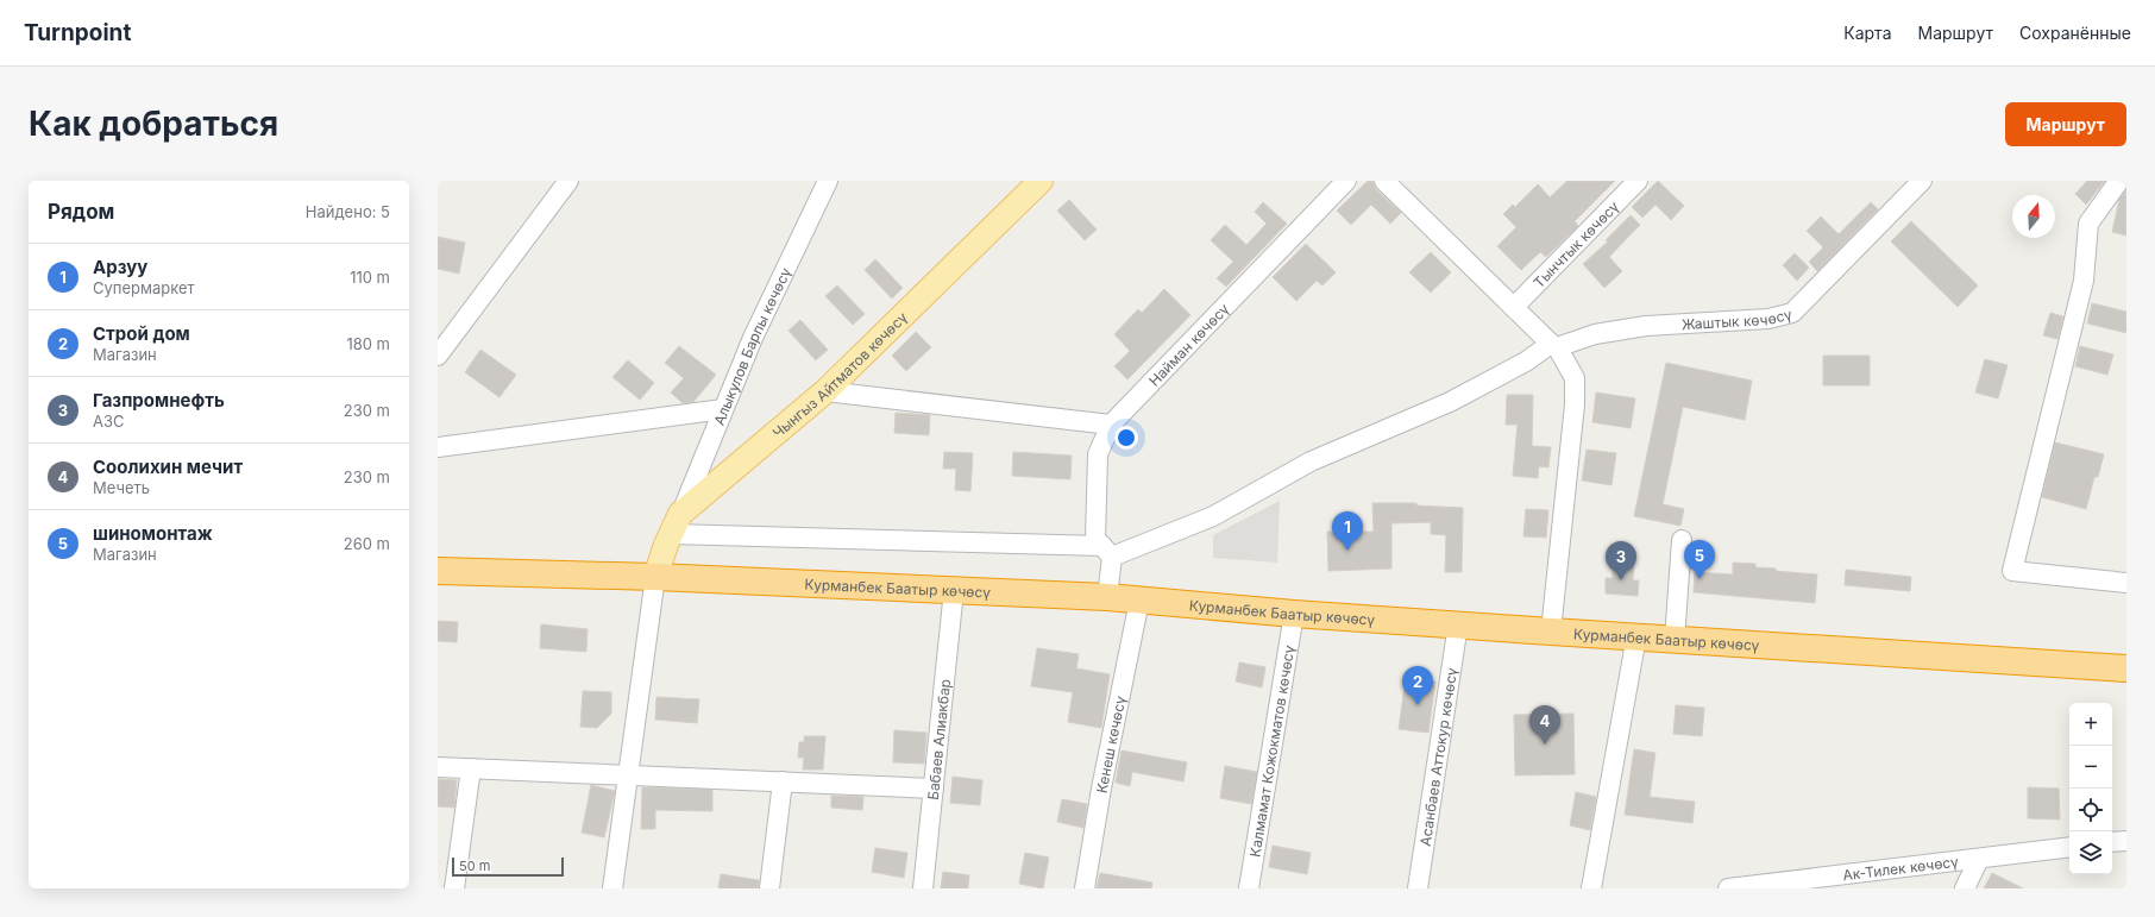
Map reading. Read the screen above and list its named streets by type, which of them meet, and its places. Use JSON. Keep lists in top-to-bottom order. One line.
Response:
{"streets":{"highway":["Курманбек Баатыр көчөсү"],"main road":["Чынгыз Айтматов көчөсү"],"street":["Тынчтык көчөсү","Жаштык көчөсү","Найман көчөсү","Алыкулов Барпы көчөсү","Бабаев Алиакбар","Кенеш көчөсү","Калмамат Кожокматов көчөсү","Асанбаев Аттокур көчөсү","Ак-Тилек көчөсү"]},"crossings":[["Жаштык көчөсү","Найман көчөсү"],["Найман көчөсү","Курманбек Баатыр көчөсү"],["Алыкулов Барпы көчөсү","Чынгыз Айтматов көчөсү"],["Чынгыз Айтматов көчөсү","Курманбек Баатыр көчөсү"],["Курманбек Баатыр көчөсү","Бабаев Алиакбар"],["Курманбек Баатыр көчөсү","Кенеш көчөсү"],["Курманбек Баатыр көчөсү","Калмамат Кожокматов көчөсү"],["Курманбек Баатыр көчөсү","Асанбаев Аттокур көчөсү"]],"scale_bar":"50 m","north":"top","page":{"header":"Turnpoint","nav":["Карта","Маршрут","Сохранённые"],"buttons":"Маршрут","title":"Как добраться","heading":["Рядом","Найдено: 5"],"list":[{"mark":"1","name":"Арзуу","note":"Супермаркет","value":"110 m"},{"mark":"2","name":"Строй дом","note":"Магазин","value":"180 m"},{"mark":"3","name":"Газпромнефть","note":"АЗС","value":"230 m"},{"mark":"4","name":"Соолихин мечит","note":"Мечеть","value":"230 m"},{"mark":"5","name":"шиномонтаж","note":"Магазин","value":"260 m"}],"pins":["1","5","3","2","4"],"map_buttons":["+","−"],"scale":"50 m"}}
